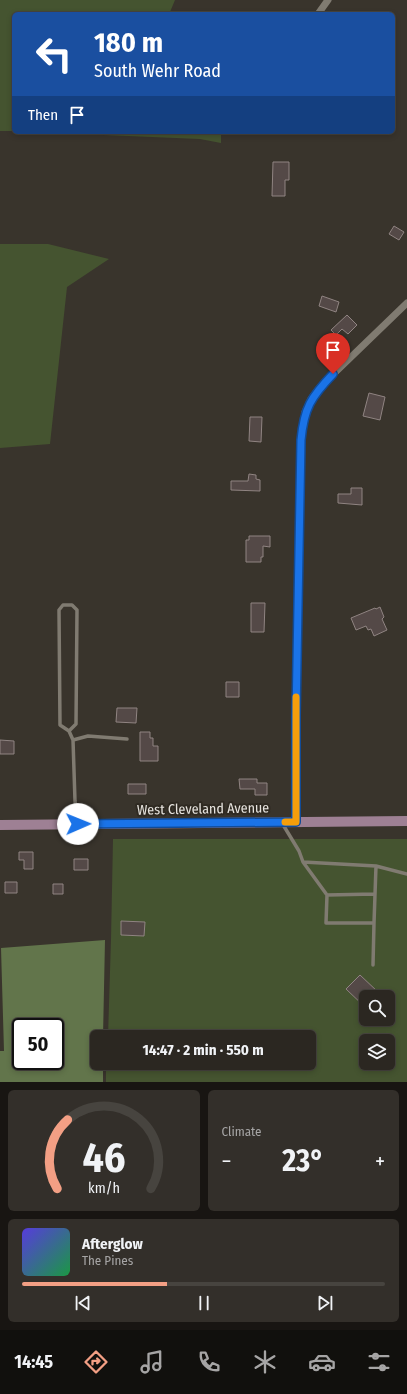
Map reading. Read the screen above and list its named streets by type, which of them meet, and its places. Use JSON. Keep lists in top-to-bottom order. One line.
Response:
{"streets":{"main road":["West Cleveland Avenue"]},"page":{"turn":["180 m","South Wehr Road"],"then":"Then","limit":"50","trip":"14:47 · 2 min · 550 m","tile":"Climate","heat":["−","23°","+"],"song":["Afterglow","The Pines"],"tabs":"14:45","gauge":["46","km/h"]}}
